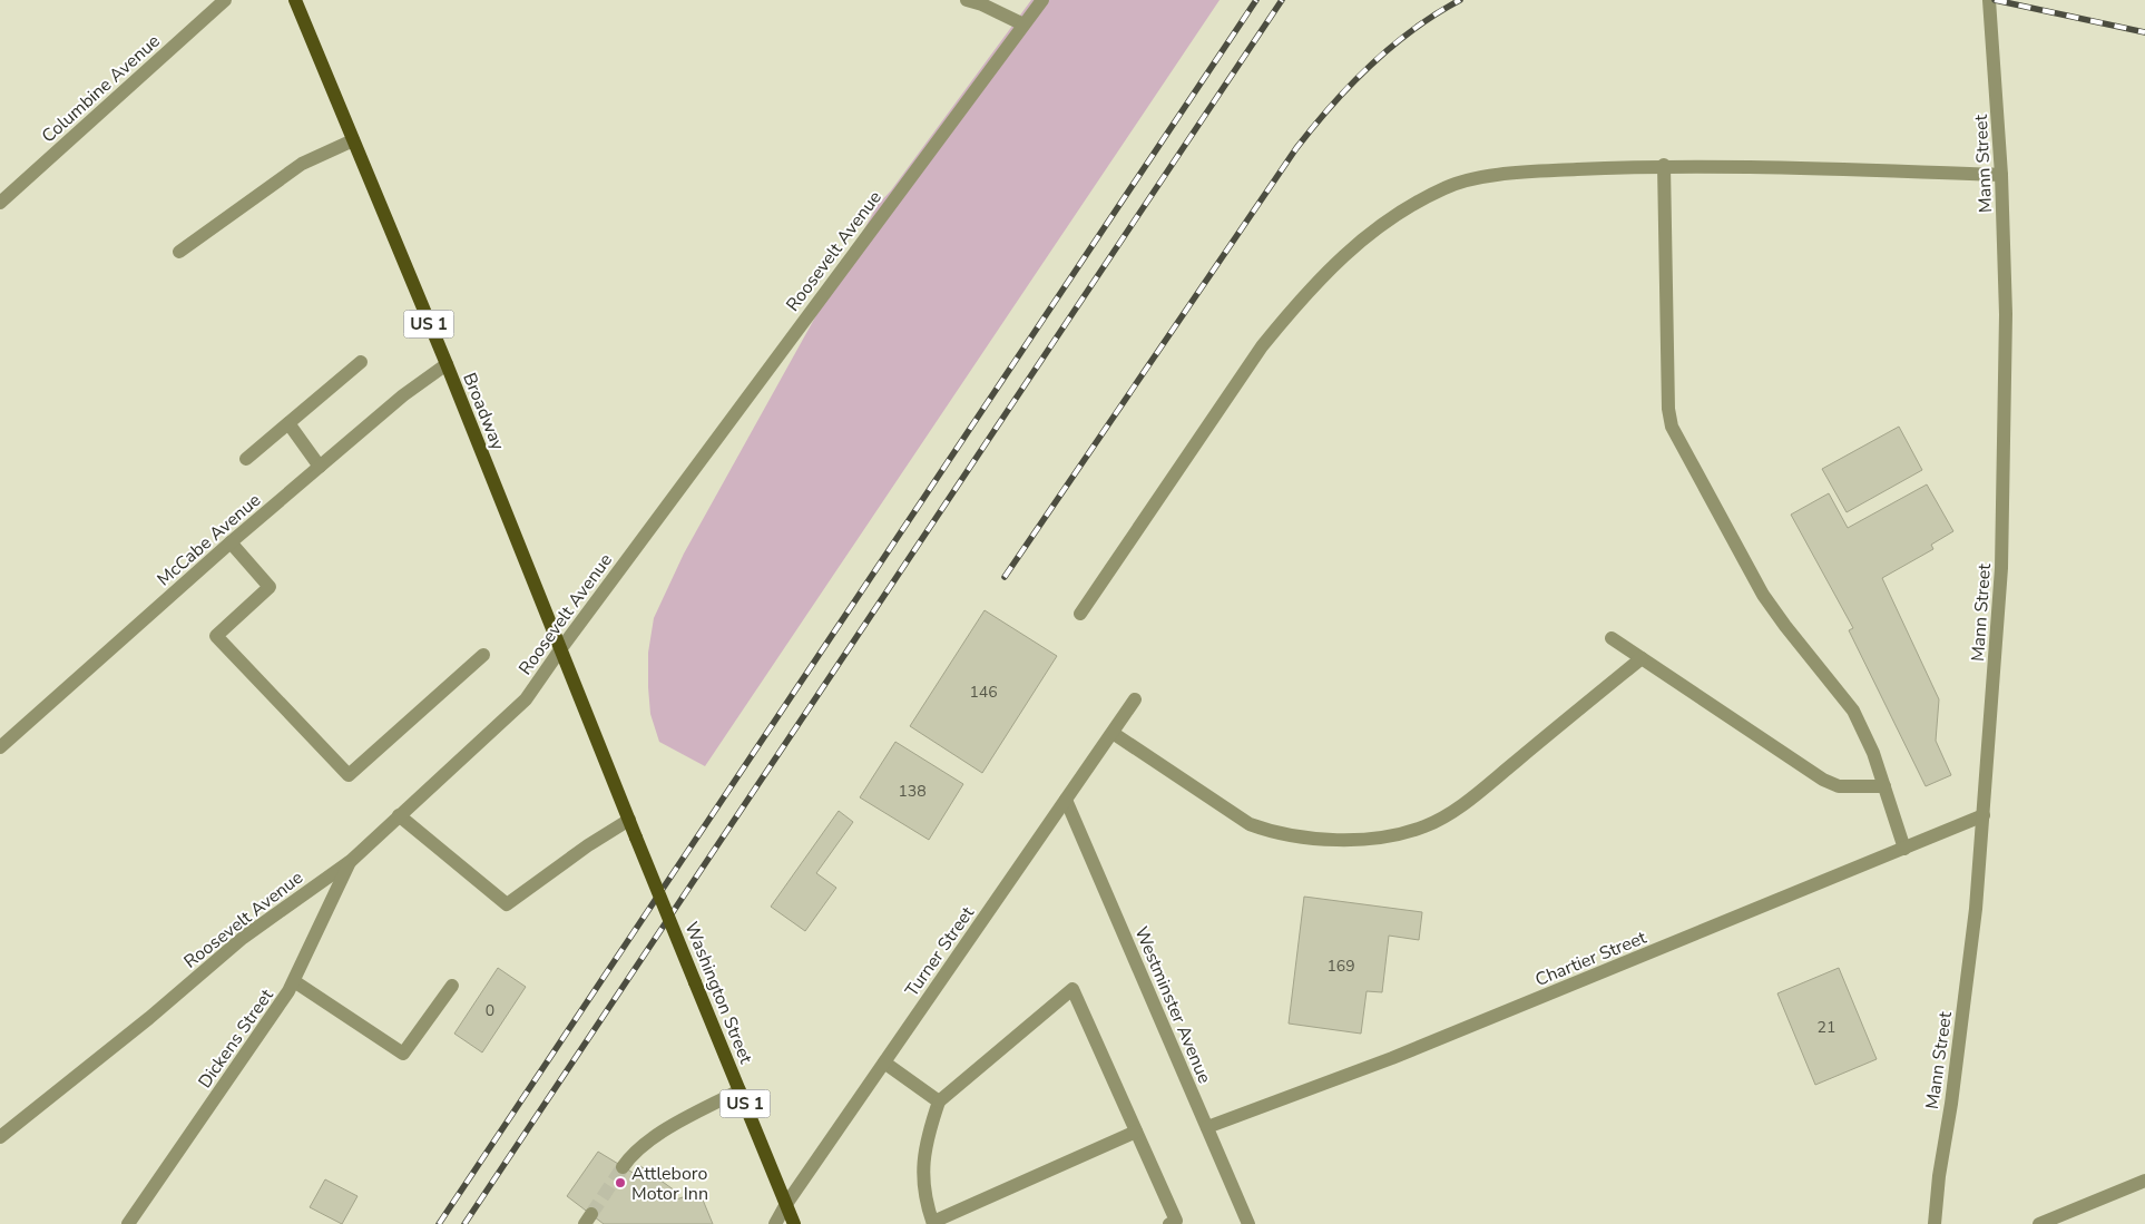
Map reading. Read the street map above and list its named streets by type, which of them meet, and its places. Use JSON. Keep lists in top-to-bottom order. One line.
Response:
{"streets":{"main road":["US 1","Broadway","Washington Street"],"street":["Columbine Avenue","Mann Street","Roosevelt Avenue","McCabe Avenue","Turner Street","Chartier Street","Westminster Avenue","Dickens Street"]},"crossings":[["Mann Street","Chartier Street"],["Roosevelt Avenue","Broadway"],["Roosevelt Avenue","Dickens Street"],["Broadway","McCabe Avenue"],["Broadway","Washington Street"],["Turner Street","Washington Street"],["Turner Street","Westminster Avenue"],["Chartier Street","Westminster Avenue"]],"places":["Attleboro Motor Inn"],"house_numbers":["146","138","169","0","21"]}
